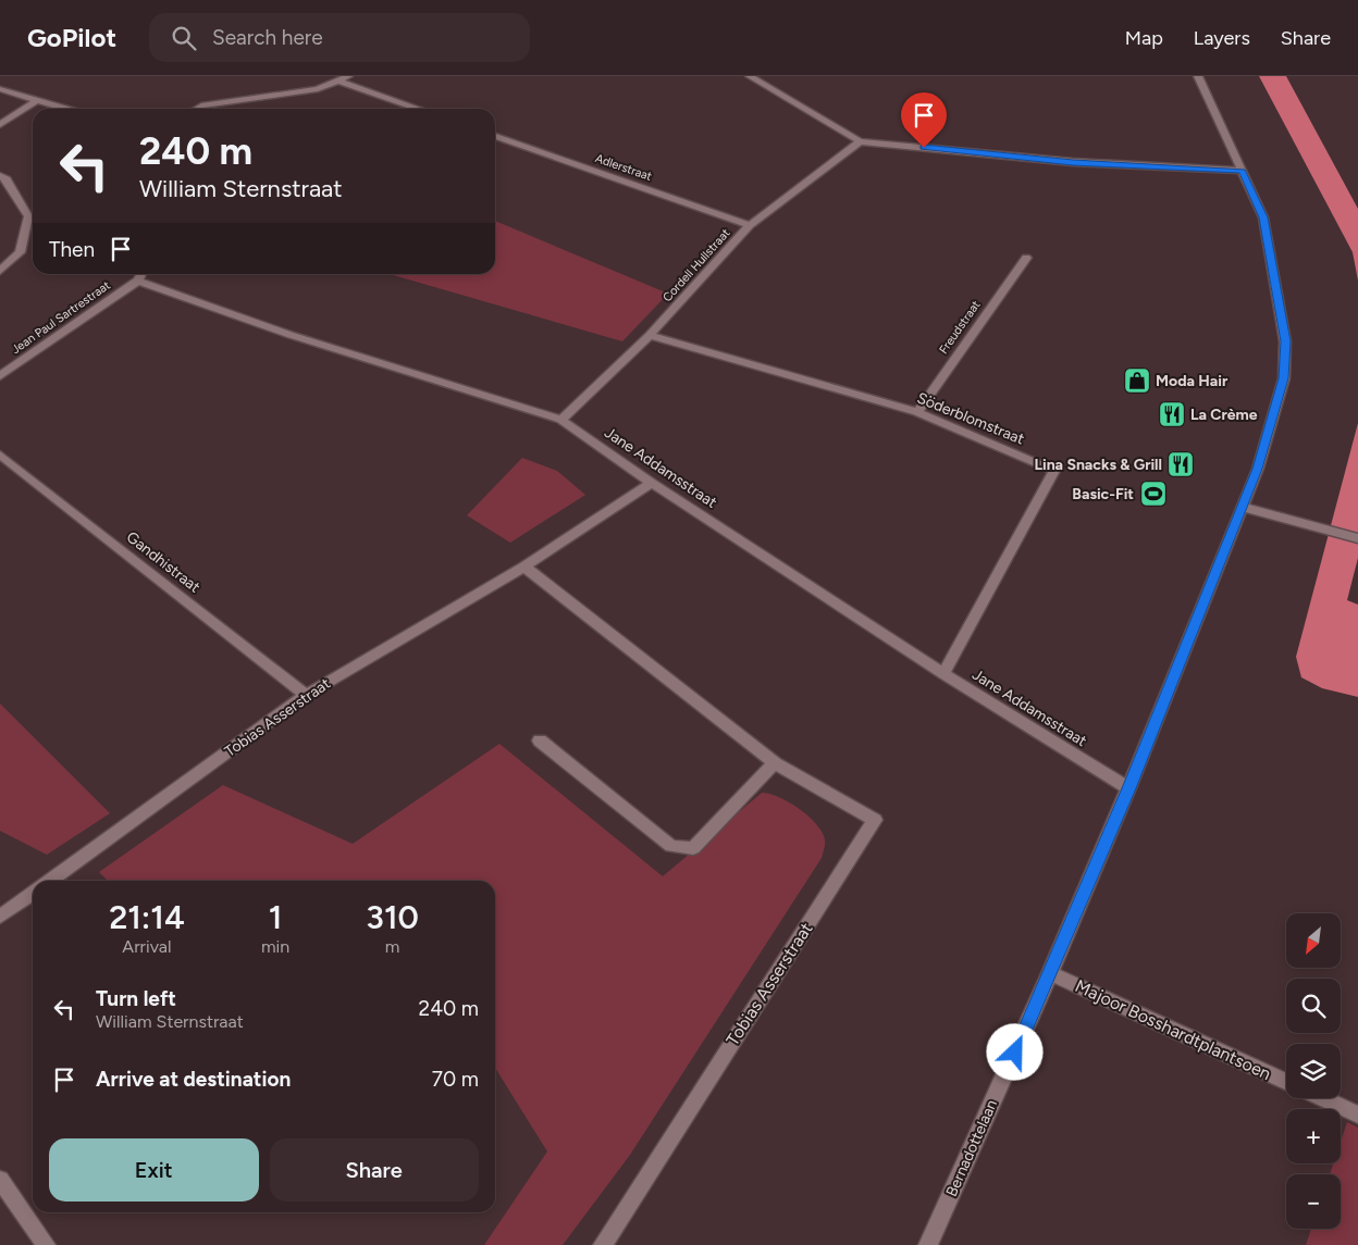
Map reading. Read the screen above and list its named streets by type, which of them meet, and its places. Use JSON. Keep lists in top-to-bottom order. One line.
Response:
{"streets":{"street":["Adlerstraat","Cordell Hullstraat","Jean Paul Sartrestraat","Freudstraat","Söderblomstraat","Jane Addamsstraat","Gandhistraat","Tobias Asserstraat","Majoor Bosshardtplantsoen","Bernadottelaan"]},"crossings":[["Adlerstraat","Cordell Hullstraat"],["Cordell Hullstraat","Söderblomstraat"],["Cordell Hullstraat","Jane Addamsstraat"],["Jean Paul Sartrestraat","Jane Addamsstraat"],["Freudstraat","Söderblomstraat"],["Söderblomstraat","Jane Addamsstraat"],["Jane Addamsstraat","Tobias Asserstraat"],["Jane Addamsstraat","Bernadottelaan"],["Gandhistraat","Tobias Asserstraat"],["Majoor Bosshardtplantsoen","Bernadottelaan"]],"places":{"shop":["Moda Hair"],"restaurant":["La Crème","Lina Snacks & Grill"],"sports":["Basic-Fit"]},"north":"bottom left","page":{"header":"GoPilot","search":"Search here","nav":["Map","Layers","Share"],"turn":["240 m","William Sternstraat"],"then":"Then","eta":["21:14","Arrival","1","min","310","m"],"map_buttons":["+","−"],"list":[{"name":"Turn left","note":"William Sternstraat","value":"240 m"},{"name":"Arrive at destination","value":"70 m"}],"buttons":["Exit","Share"]}}
